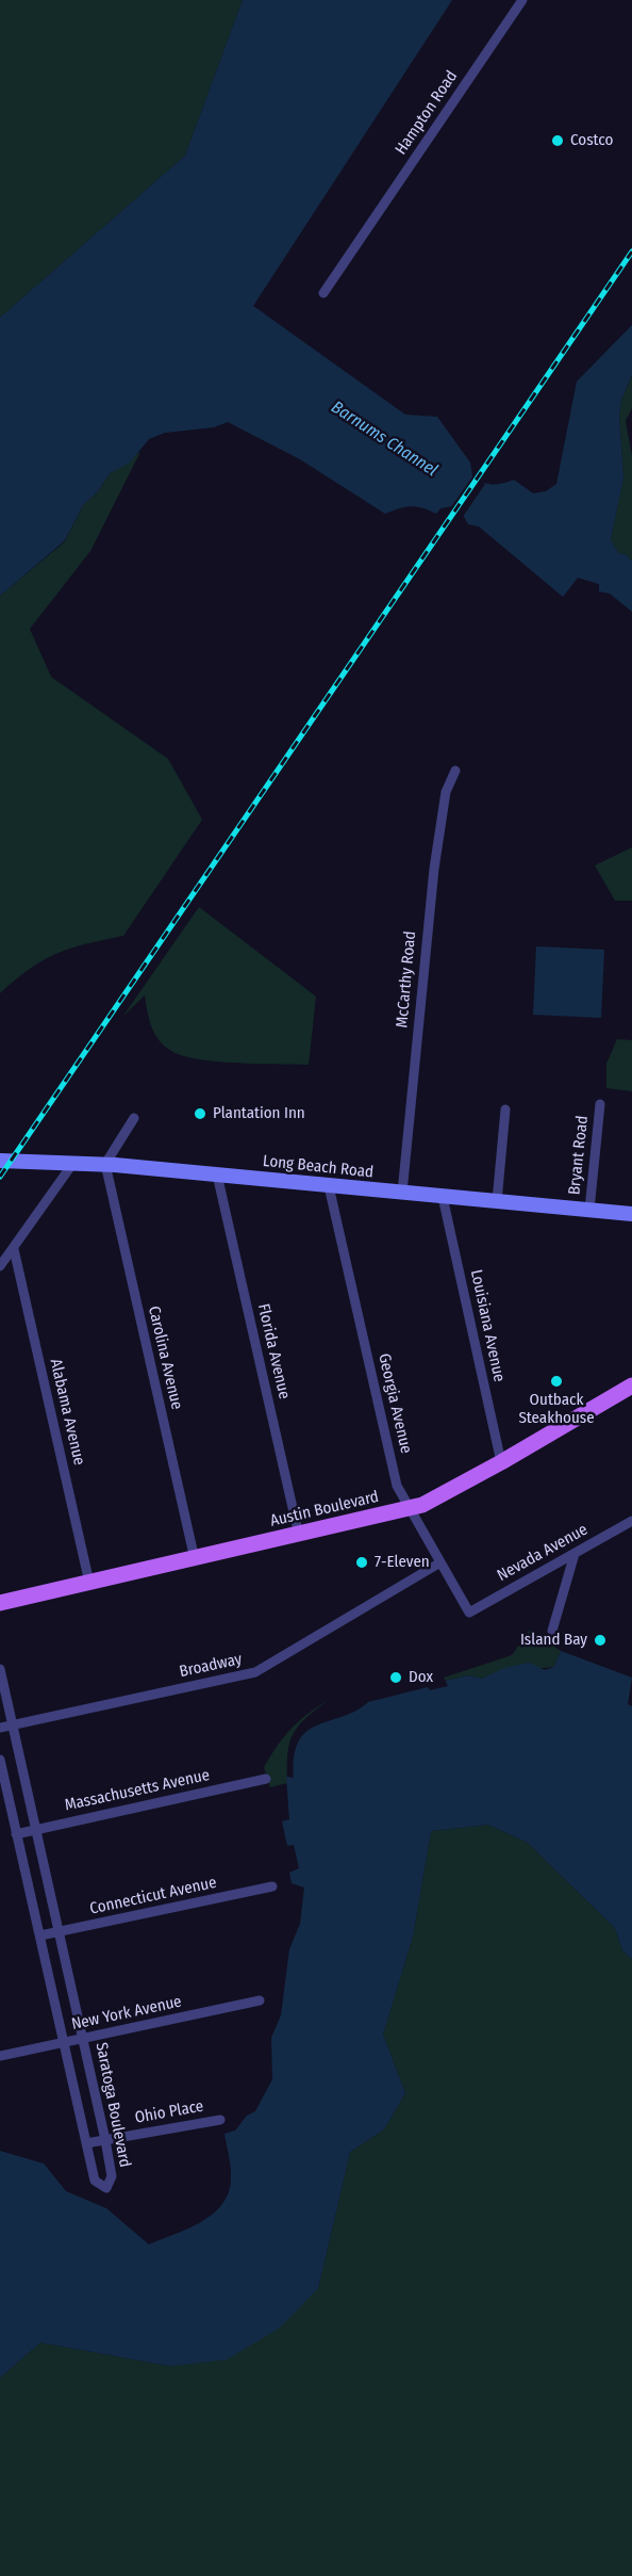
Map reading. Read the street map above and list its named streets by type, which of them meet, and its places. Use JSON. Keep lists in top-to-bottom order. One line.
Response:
{"streets":{"main road":["Long Beach Road","Austin Boulevard"],"street":["Hampton Road","McCarthy Road","Bryant Road","Louisiana Avenue","Florida Avenue","Carolina Avenue","Georgia Avenue","Alabama Avenue","Nevada Avenue","Broadway","Massachusetts Avenue","Connecticut Avenue","New York Avenue","Saratoga Boulevard","Ohio Place"]},"crossings":[["McCarthy Road","Long Beach Road"],["Bryant Road","Long Beach Road"],["Long Beach Road","Louisiana Avenue"],["Long Beach Road","Florida Avenue"],["Long Beach Road","Carolina Avenue"],["Long Beach Road","Georgia Avenue"],["Louisiana Avenue","Austin Boulevard"],["Florida Avenue","Austin Boulevard"],["Carolina Avenue","Austin Boulevard"],["Georgia Avenue","Austin Boulevard"],["Georgia Avenue","Nevada Avenue"],["Georgia Avenue","Broadway"],["Alabama Avenue","Austin Boulevard"],["Broadway","Saratoga Boulevard"],["Massachusetts Avenue","Saratoga Boulevard"],["Connecticut Avenue","Saratoga Boulevard"],["New York Avenue","Saratoga Boulevard"],["Saratoga Boulevard","Ohio Place"]],"water":["Barnums Channel"],"places":["Costco","Plantation Inn","Outback Steakhouse","7-Eleven","Island Bay","Dox"]}
